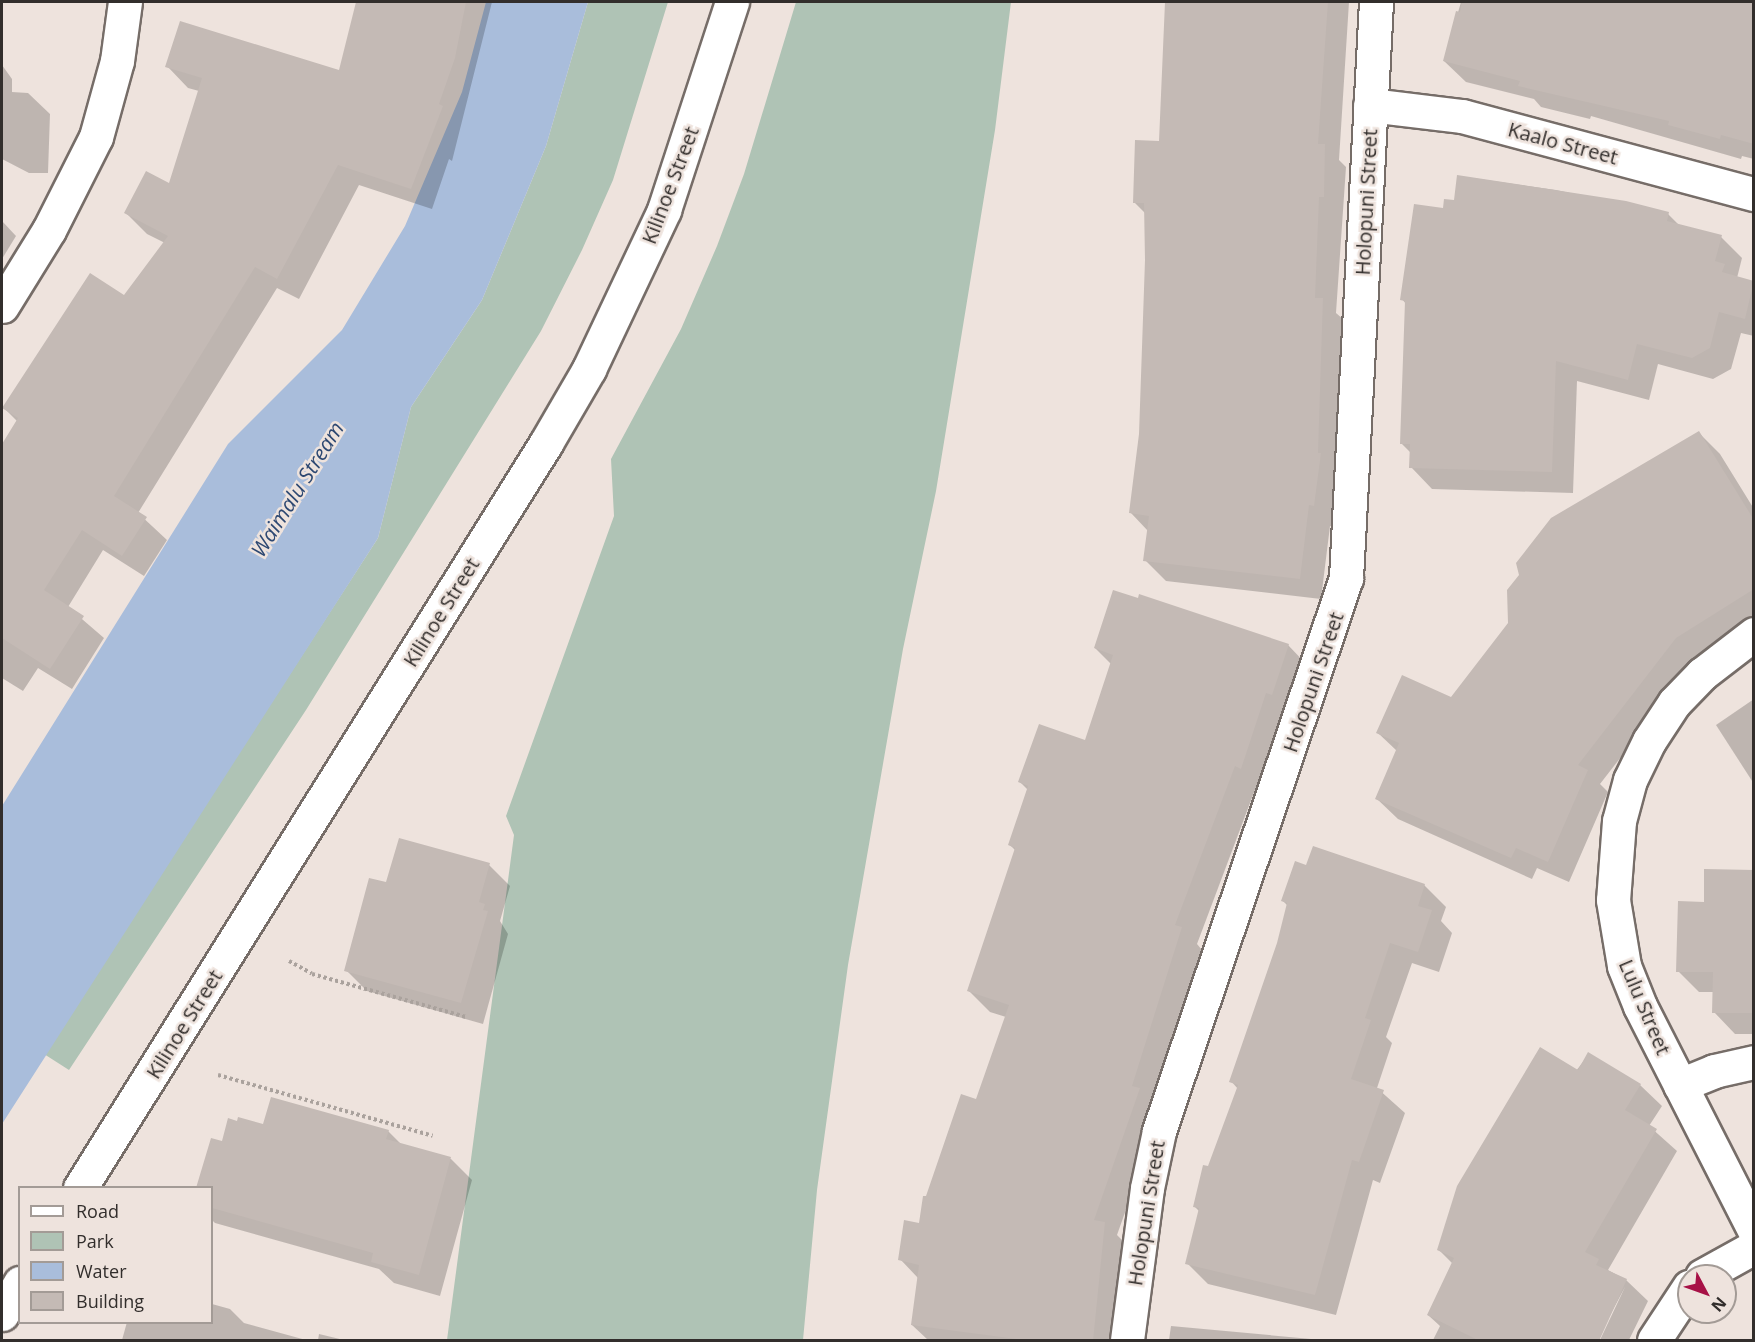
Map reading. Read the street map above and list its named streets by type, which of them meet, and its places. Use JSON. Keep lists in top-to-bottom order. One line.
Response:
{"streets":{"street":["Kaalo Street","Kilinoe Street","Holopuni Street","Lulu Street"]},"crossings":[["Kaalo Street","Holopuni Street"]],"water":["Waimalu Stream"],"legend":["Road","Park","Water","Building"],"north":"bottom right"}
